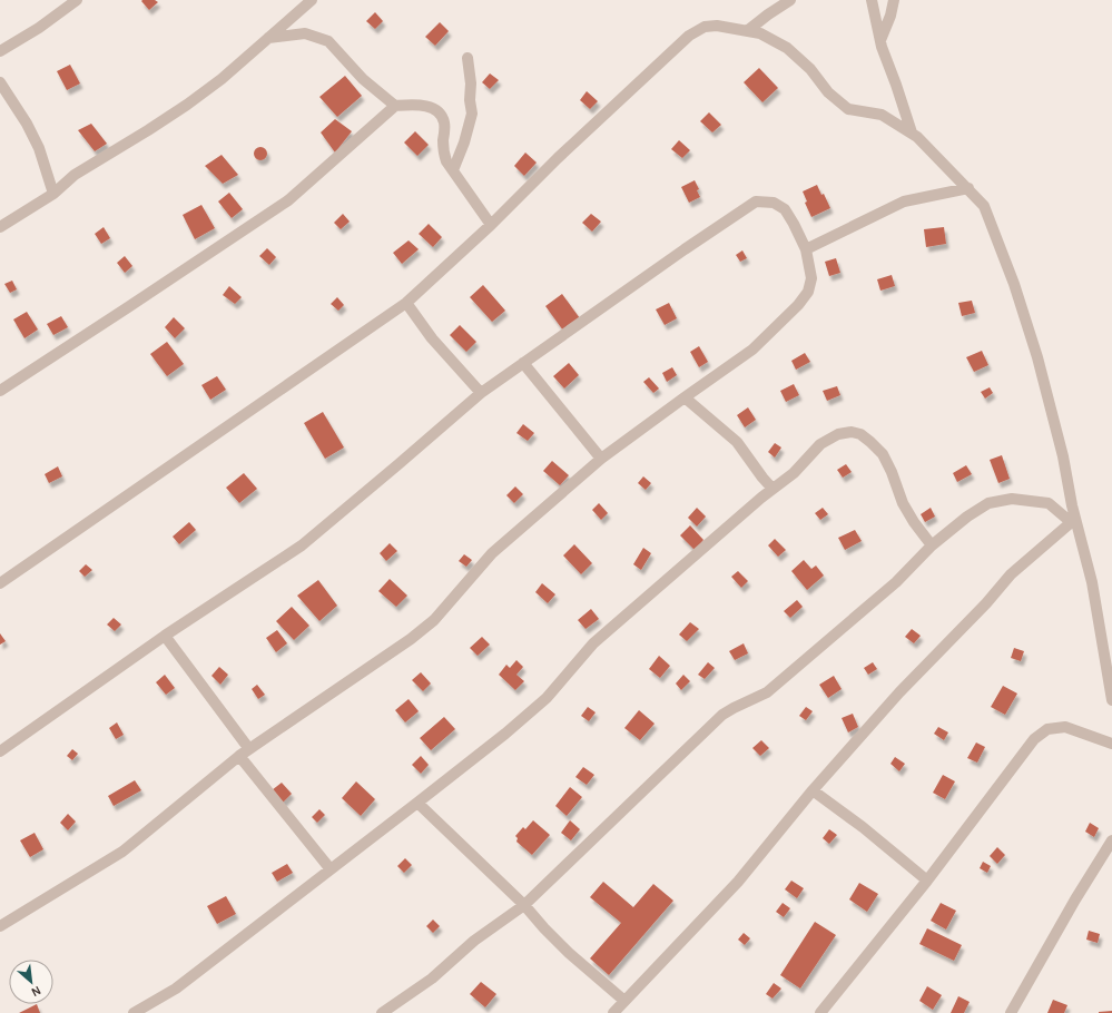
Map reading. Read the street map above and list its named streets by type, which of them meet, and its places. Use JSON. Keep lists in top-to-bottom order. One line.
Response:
{"north":"bottom right"}
